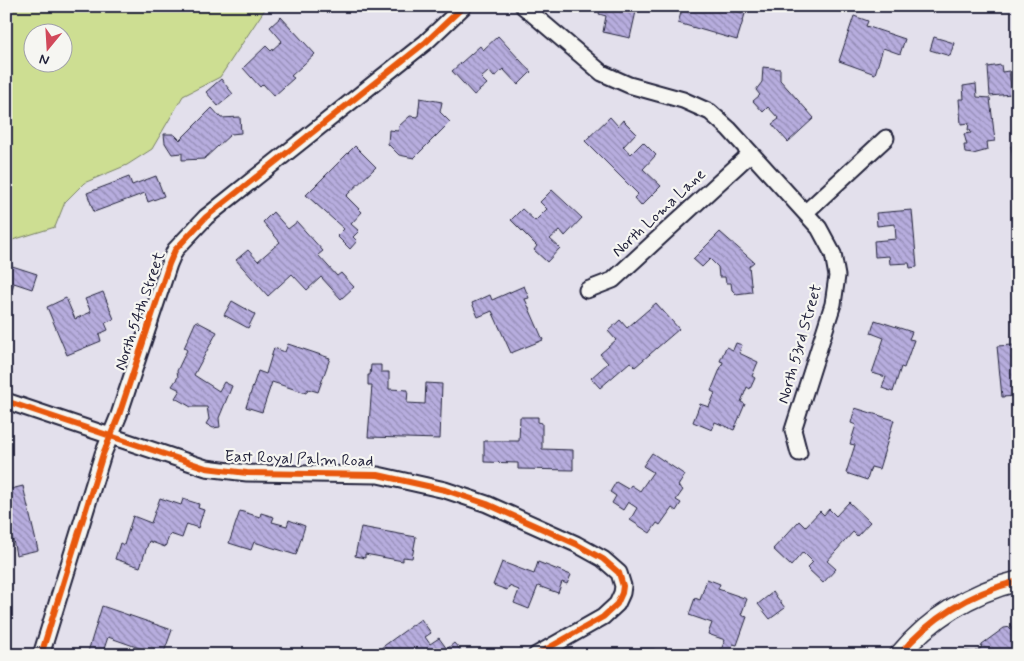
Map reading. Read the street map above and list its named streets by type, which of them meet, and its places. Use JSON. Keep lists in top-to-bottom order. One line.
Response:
{"streets":{"street":["North Loma Lane","North 54th Street","North 53rd Street","East Royal Palm Road"]},"crossings":[["North Loma Lane","North 53rd Street"],["North 54th Street","East Royal Palm Road"]],"north":"bottom"}
